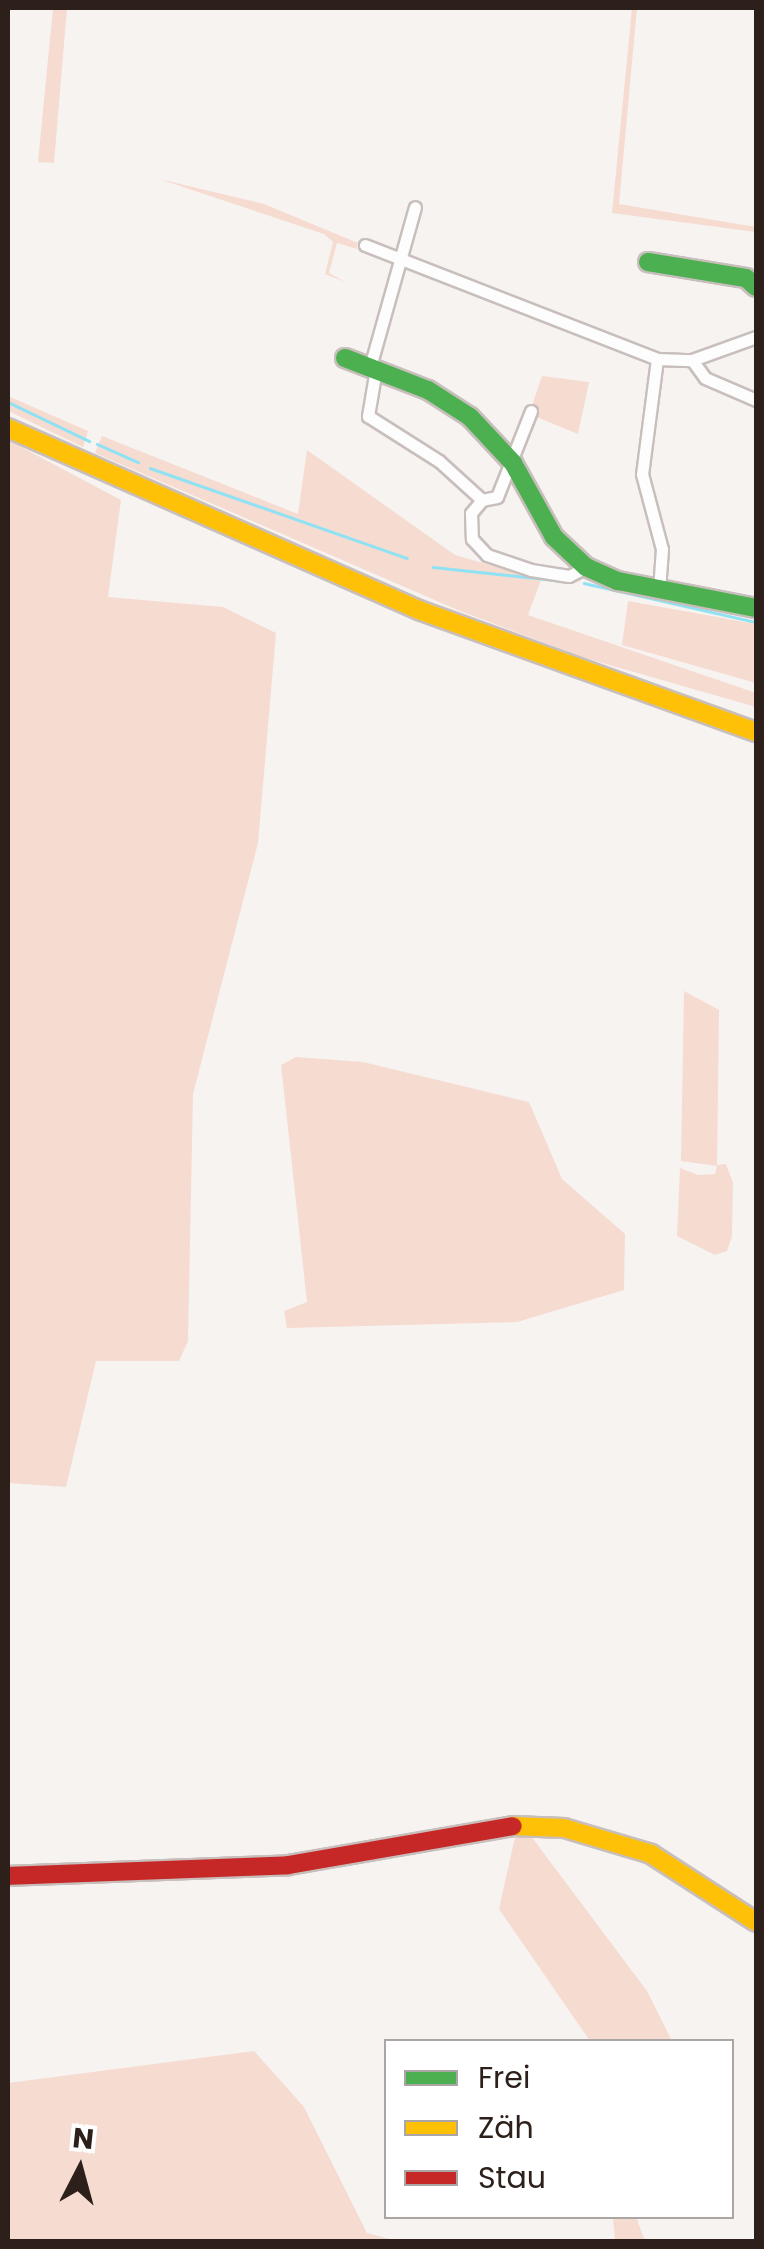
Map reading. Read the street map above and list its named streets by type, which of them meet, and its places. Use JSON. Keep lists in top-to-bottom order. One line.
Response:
{"legend":["Frei","Zäh","Stau"],"north":"top"}
